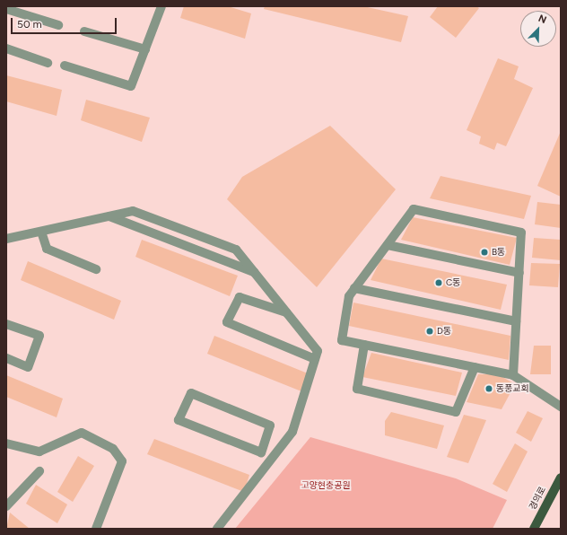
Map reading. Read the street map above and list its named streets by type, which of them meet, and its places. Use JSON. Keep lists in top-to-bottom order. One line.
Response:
{"streets":{"main road":["경의로"]},"parks":["고양현충공원"],"places":["B동","C동","D동","동풍교회"],"scale_bar":"50 m","north":"top right"}
